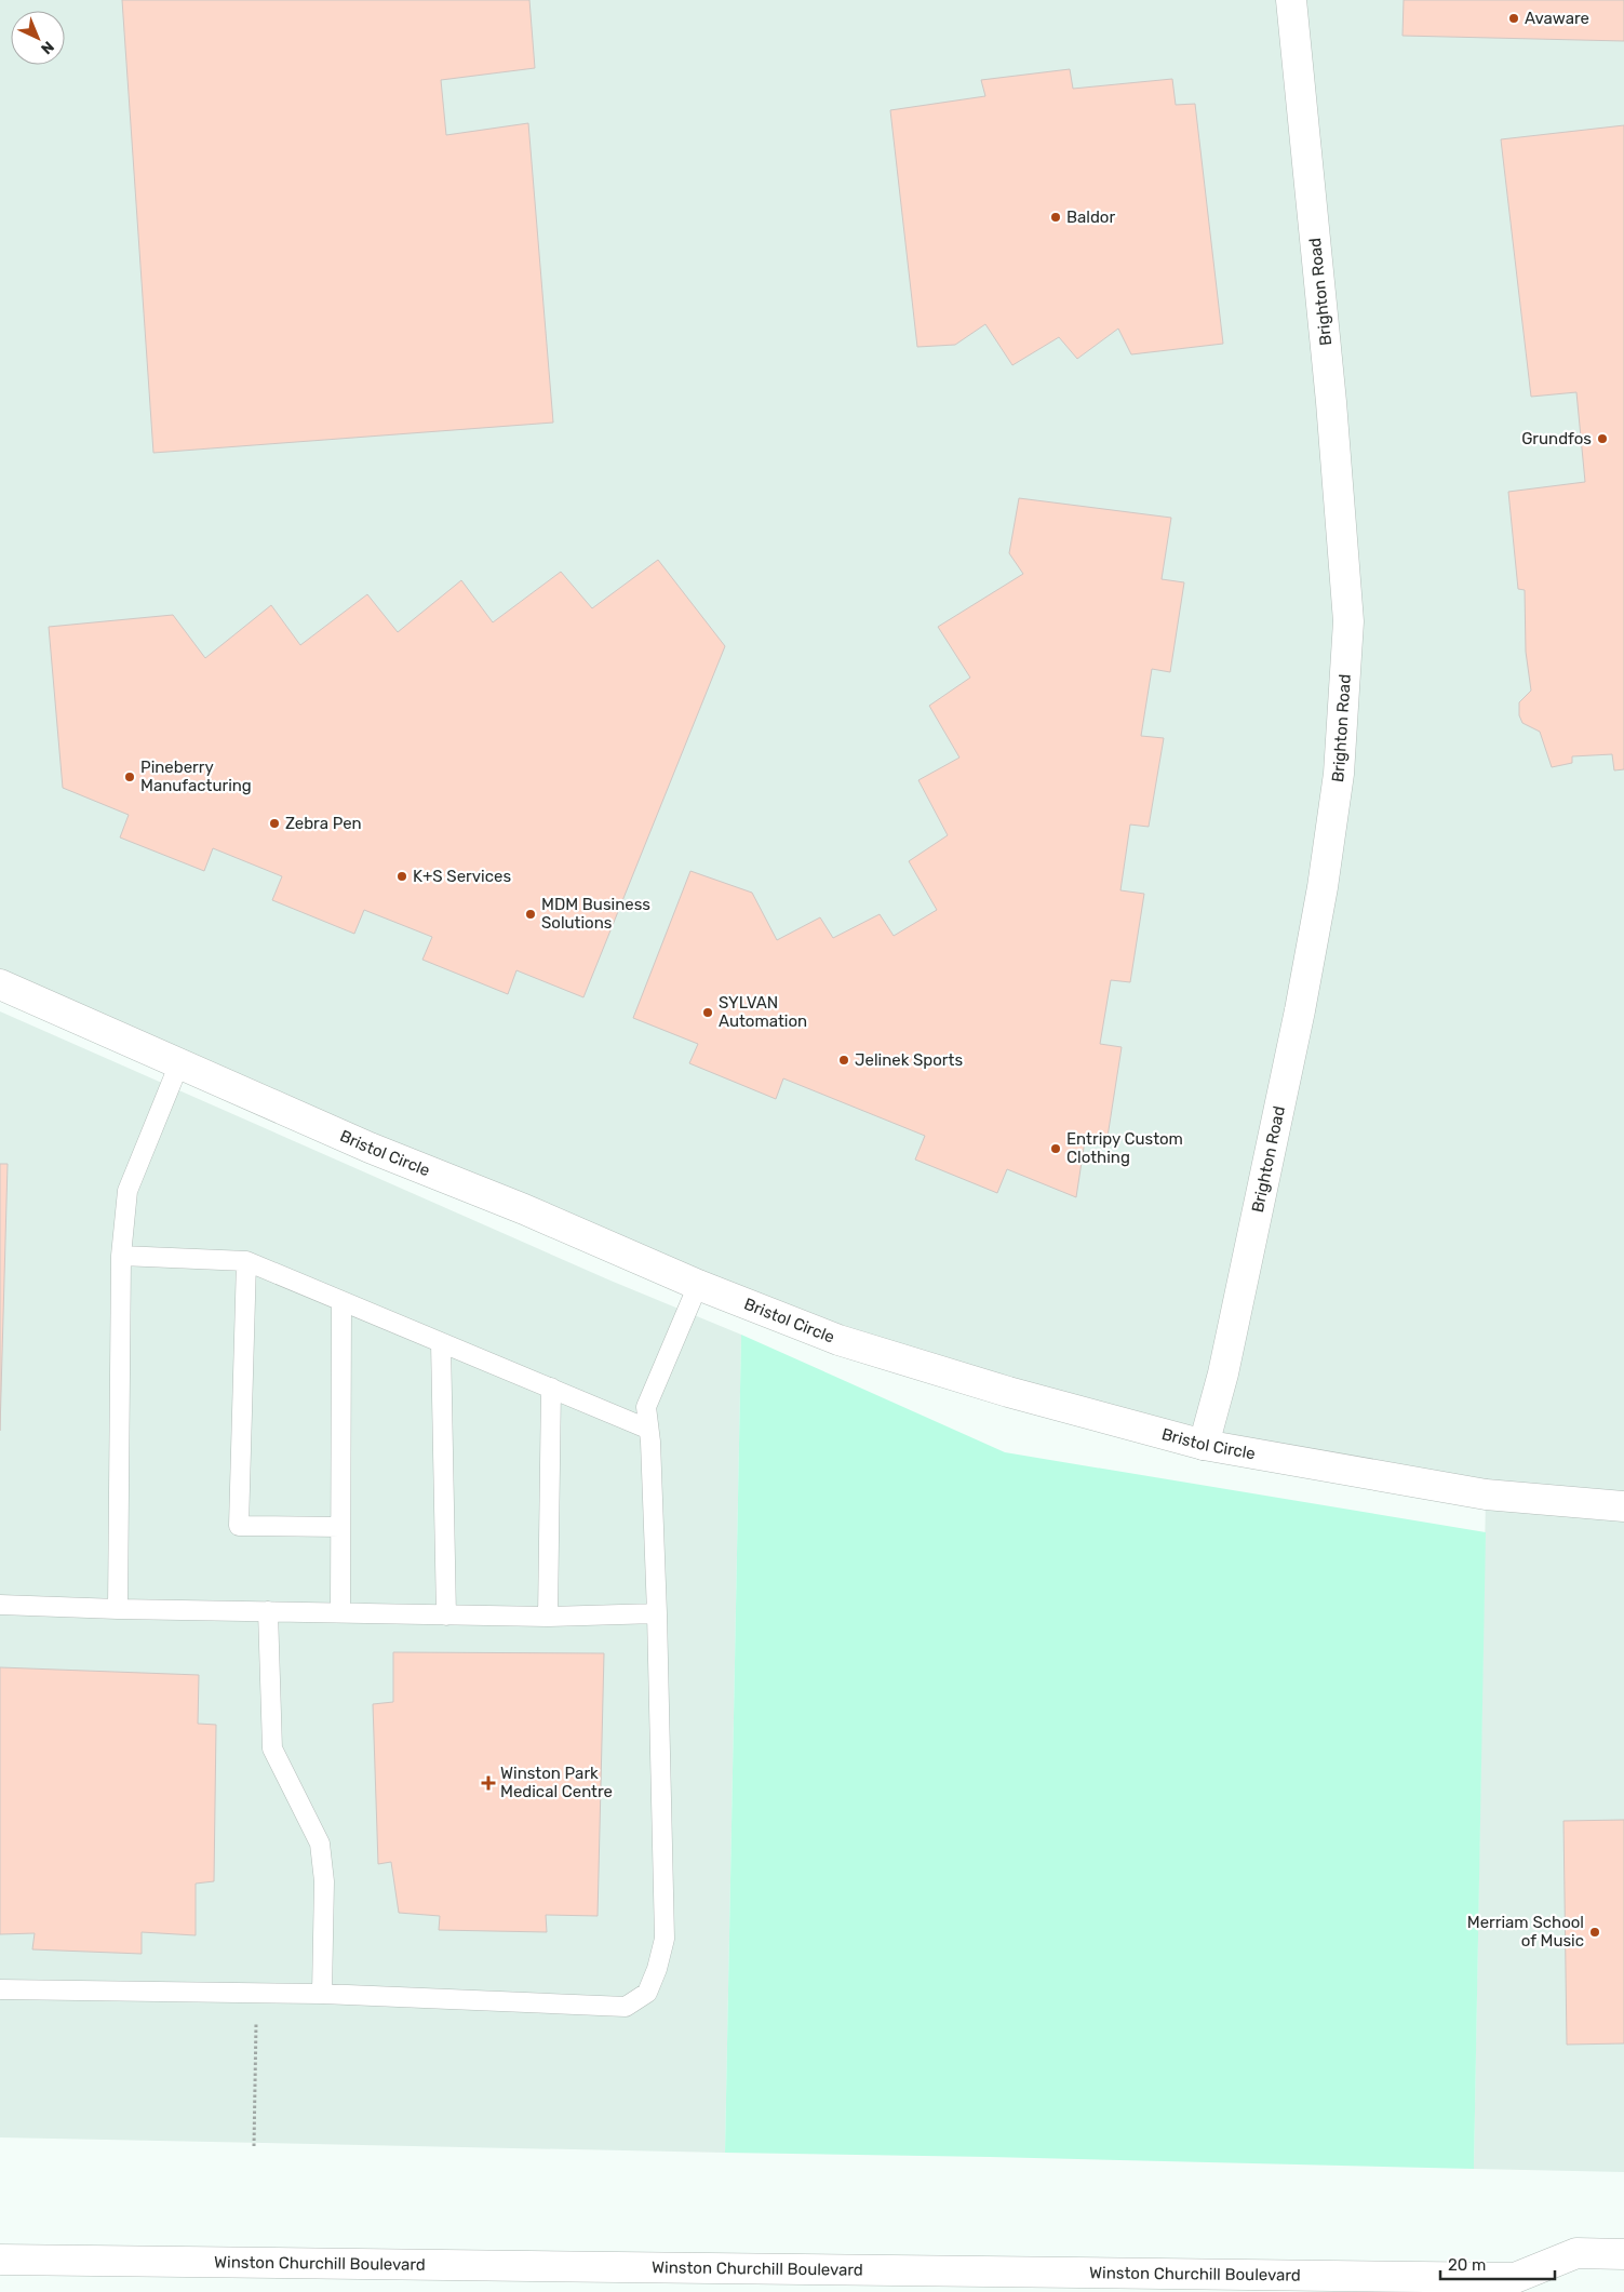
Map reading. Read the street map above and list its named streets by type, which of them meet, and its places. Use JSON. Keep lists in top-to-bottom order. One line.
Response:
{"streets":{"street":["Brighton Road","Bristol Circle","Winston Churchill Boulevard"]},"crossings":[["Brighton Road","Bristol Circle"]],"places":{"other":["Avaware","Baldor","Grundfos","Pineberry Manufacturing","Zebra Pen","K+S Services","MDM Business Solutions","SYLVAN Automation","Jelinek Sports","Entripy Custom Clothing","Merriam School of Music"],"health":["Winston Park Medical Centre"]},"scale_bar":"20 m","north":"bottom right"}
